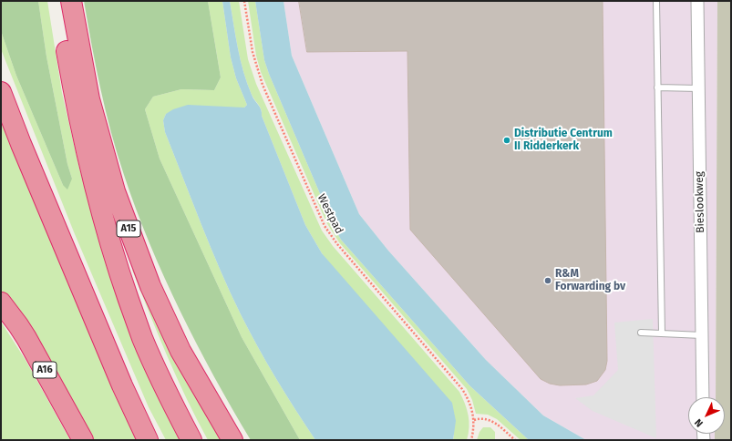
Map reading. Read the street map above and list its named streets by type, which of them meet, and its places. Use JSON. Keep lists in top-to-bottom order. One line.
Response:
{"streets":{"highway":["A15","A16"],"street":["Bieslookweg"],"path":["Westpad"]},"places":["Distributie Centrum II Ridderkerk","R&M Forwarding bv"],"north":"bottom left"}
